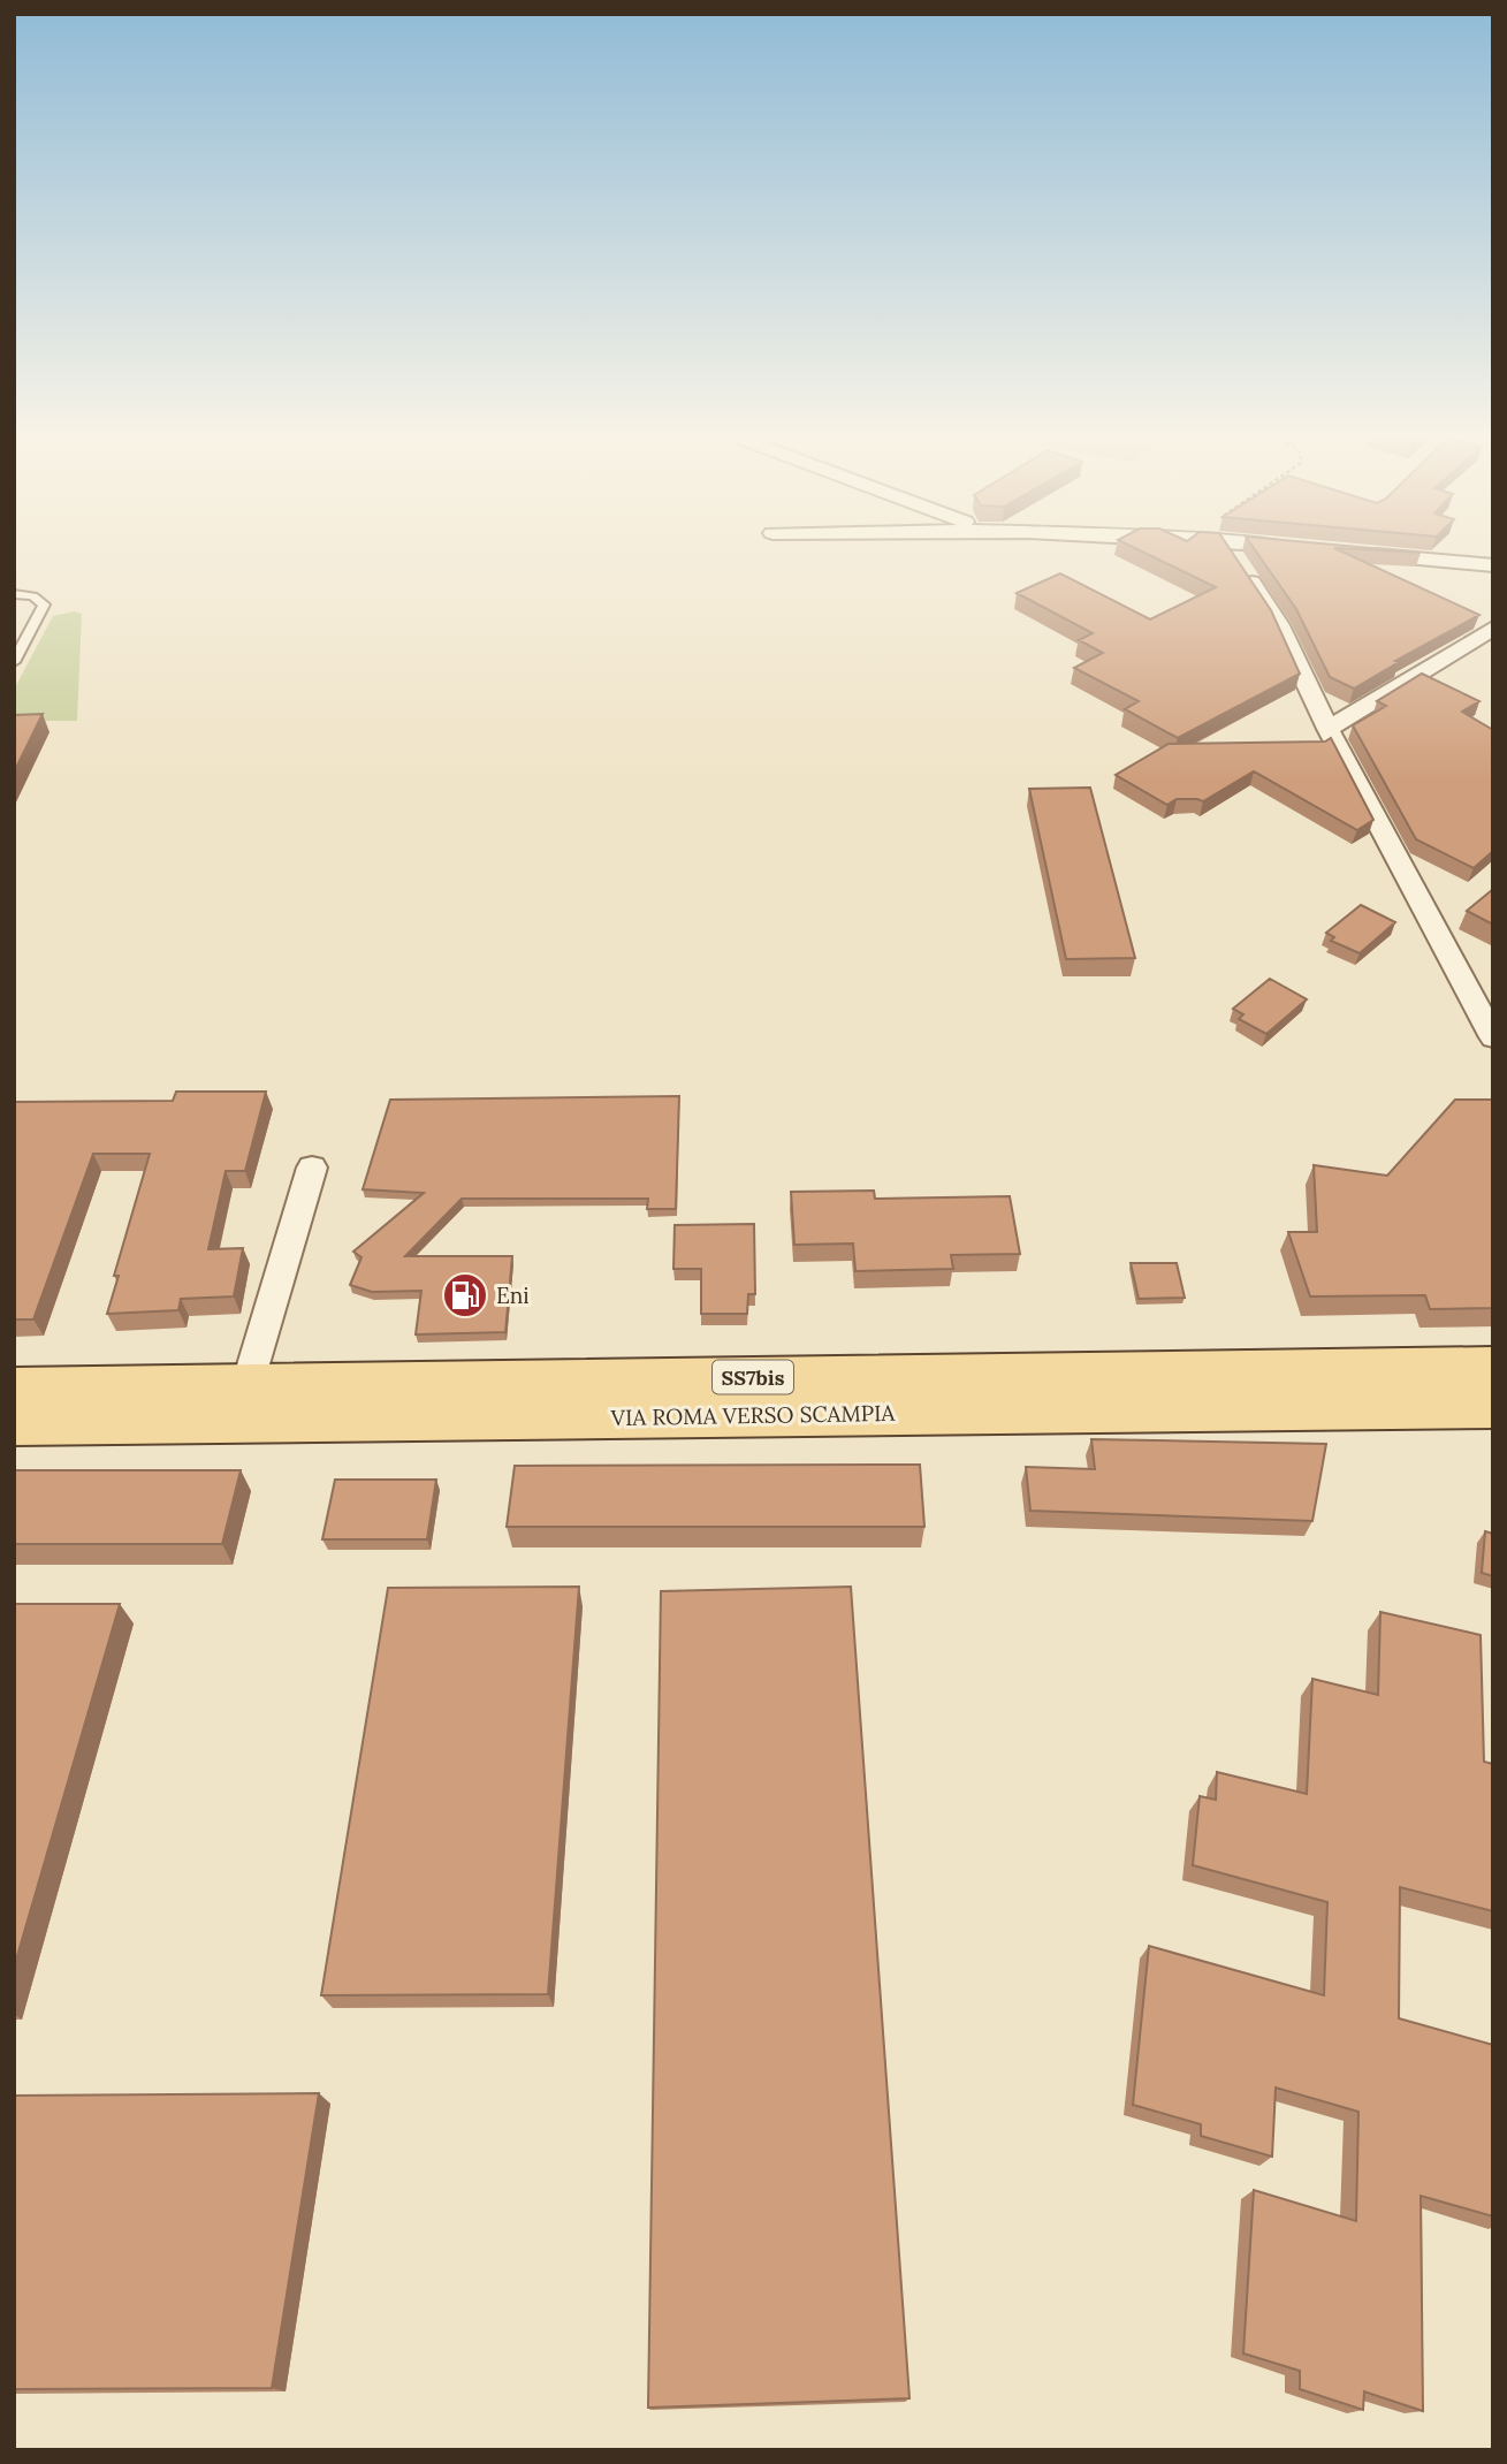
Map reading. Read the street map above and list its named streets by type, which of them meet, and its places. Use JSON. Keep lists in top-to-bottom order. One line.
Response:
{"streets":{"main road":["SS7bis","VIA ROMA VERSO SCAMPIA"]},"places":{"fuel station":["Eni"]}}
